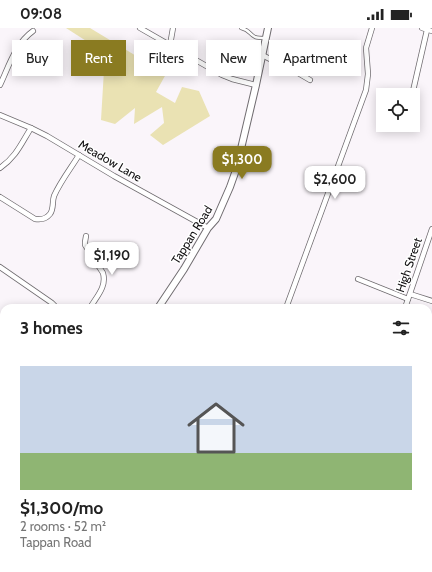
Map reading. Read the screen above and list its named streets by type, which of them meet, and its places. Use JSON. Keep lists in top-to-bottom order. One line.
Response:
{"streets":{"street":["Meadow Lane","Tappan Road","High Street"]},"crossings":[["Meadow Lane","Tappan Road"]],"page":{"status":"09:08","chip":["Buy","Rent","Filters","New","Apartment"],"price":["$1,300","$2,600","$1,190"],"heading":"3 homes","list":[{"name":"$1,300/mo","note":"2 rooms · 52 m² · Tappan Road"}]}}
